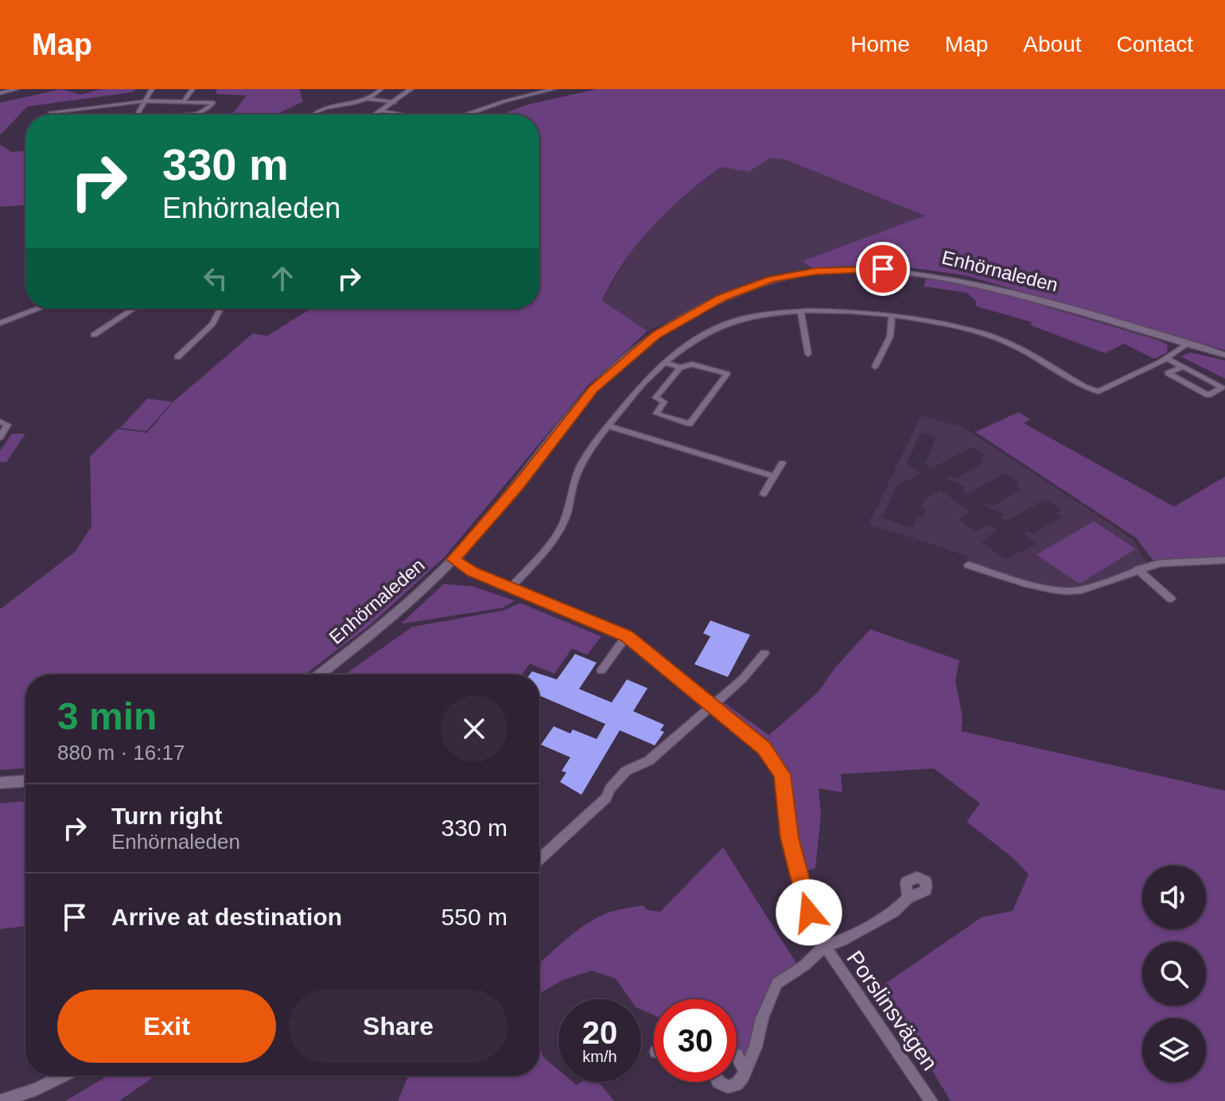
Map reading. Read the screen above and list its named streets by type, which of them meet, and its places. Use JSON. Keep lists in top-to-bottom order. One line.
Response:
{"streets":{"street":["Enhörnaleden","Porslinsvägen"]},"crossings":[["Enhörnaleden","Porslinsvägen"]],"page":{"header":"Map","nav":["Home","Map","About","Contact"],"turn":["330 m","Enhörnaleden"],"heading":["3 min","880 m · 16:17"],"list":[{"name":"Turn right","note":"Enhörnaleden","value":"330 m"},{"name":"Arrive at destination","value":"550 m"}],"buttons":["Exit","Share"],"speed":"20 km/h","limit":"30"}}
